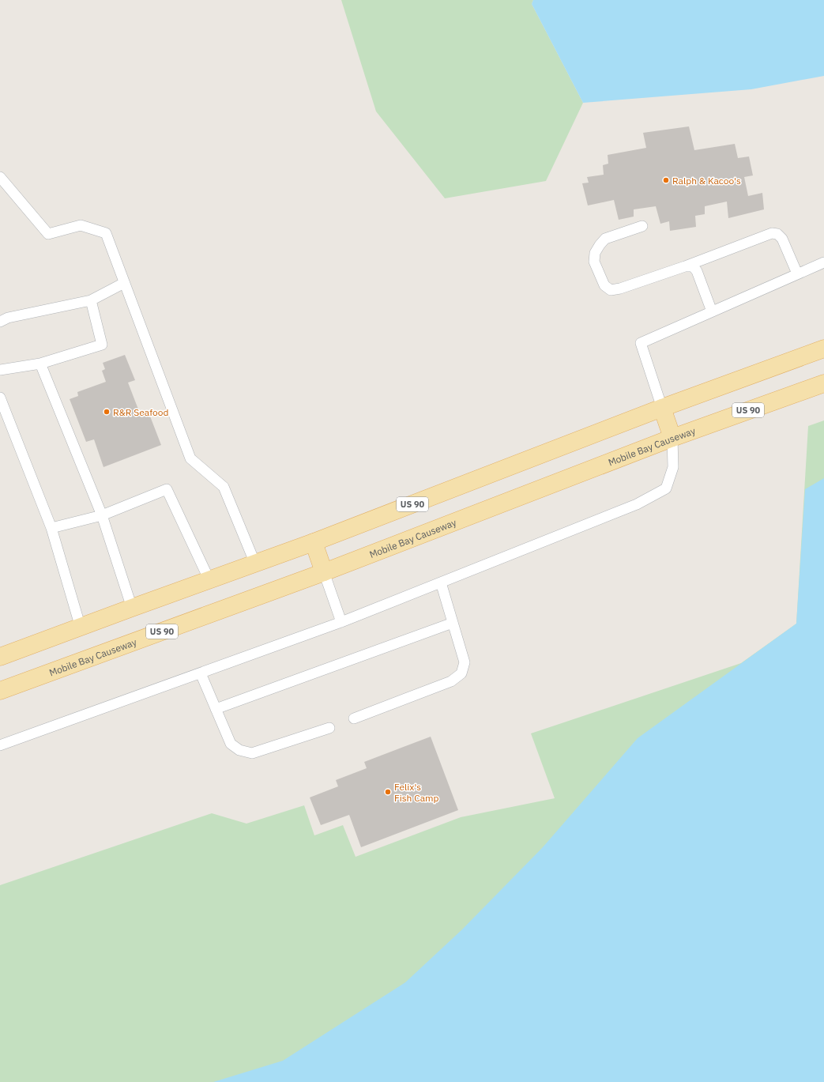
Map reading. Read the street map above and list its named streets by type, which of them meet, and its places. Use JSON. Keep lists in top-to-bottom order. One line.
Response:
{"streets":{"main road":["US 90","Mobile Bay Causeway"]},"places":["Ralph & Kacoo's","R&R Seafood","Felix's Fish Camp"]}
